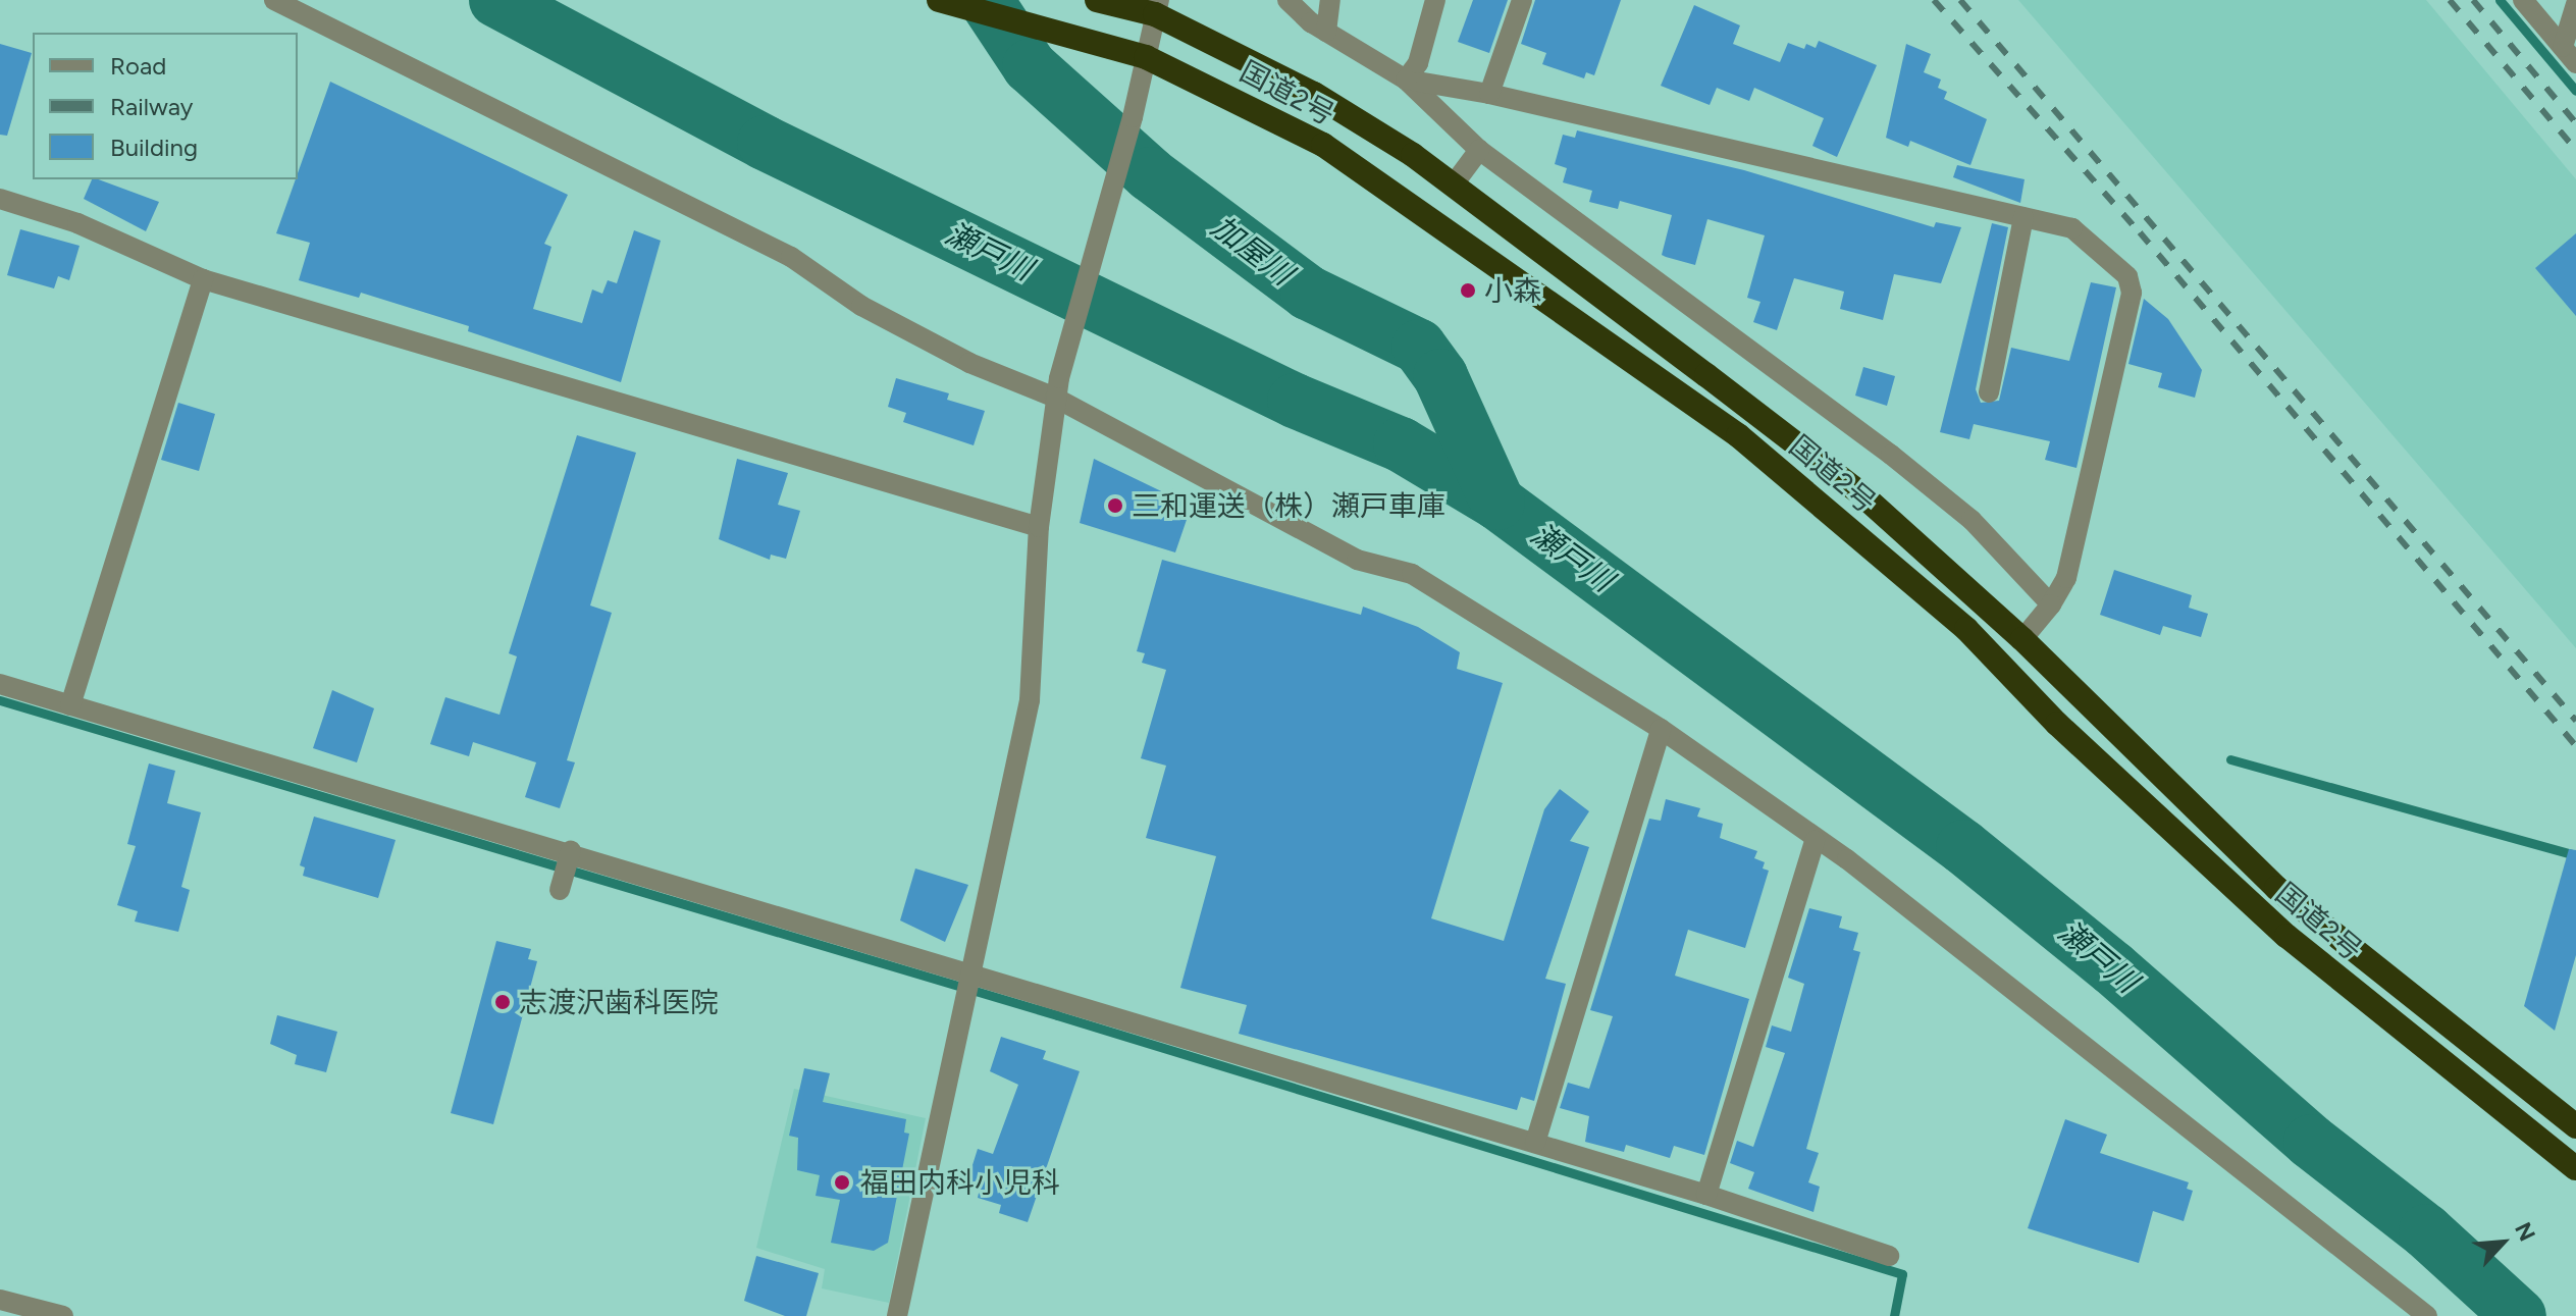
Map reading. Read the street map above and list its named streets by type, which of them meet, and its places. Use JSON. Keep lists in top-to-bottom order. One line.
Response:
{"streets":{"highway":["国道2号"]},"water":["加屋川","瀬戸川"],"places":["小森","三和運送（株）瀬戸車庫","志渡沢歯科医院","福田内科小児科"],"legend":["Road","Railway","Building"],"north":"top right"}
